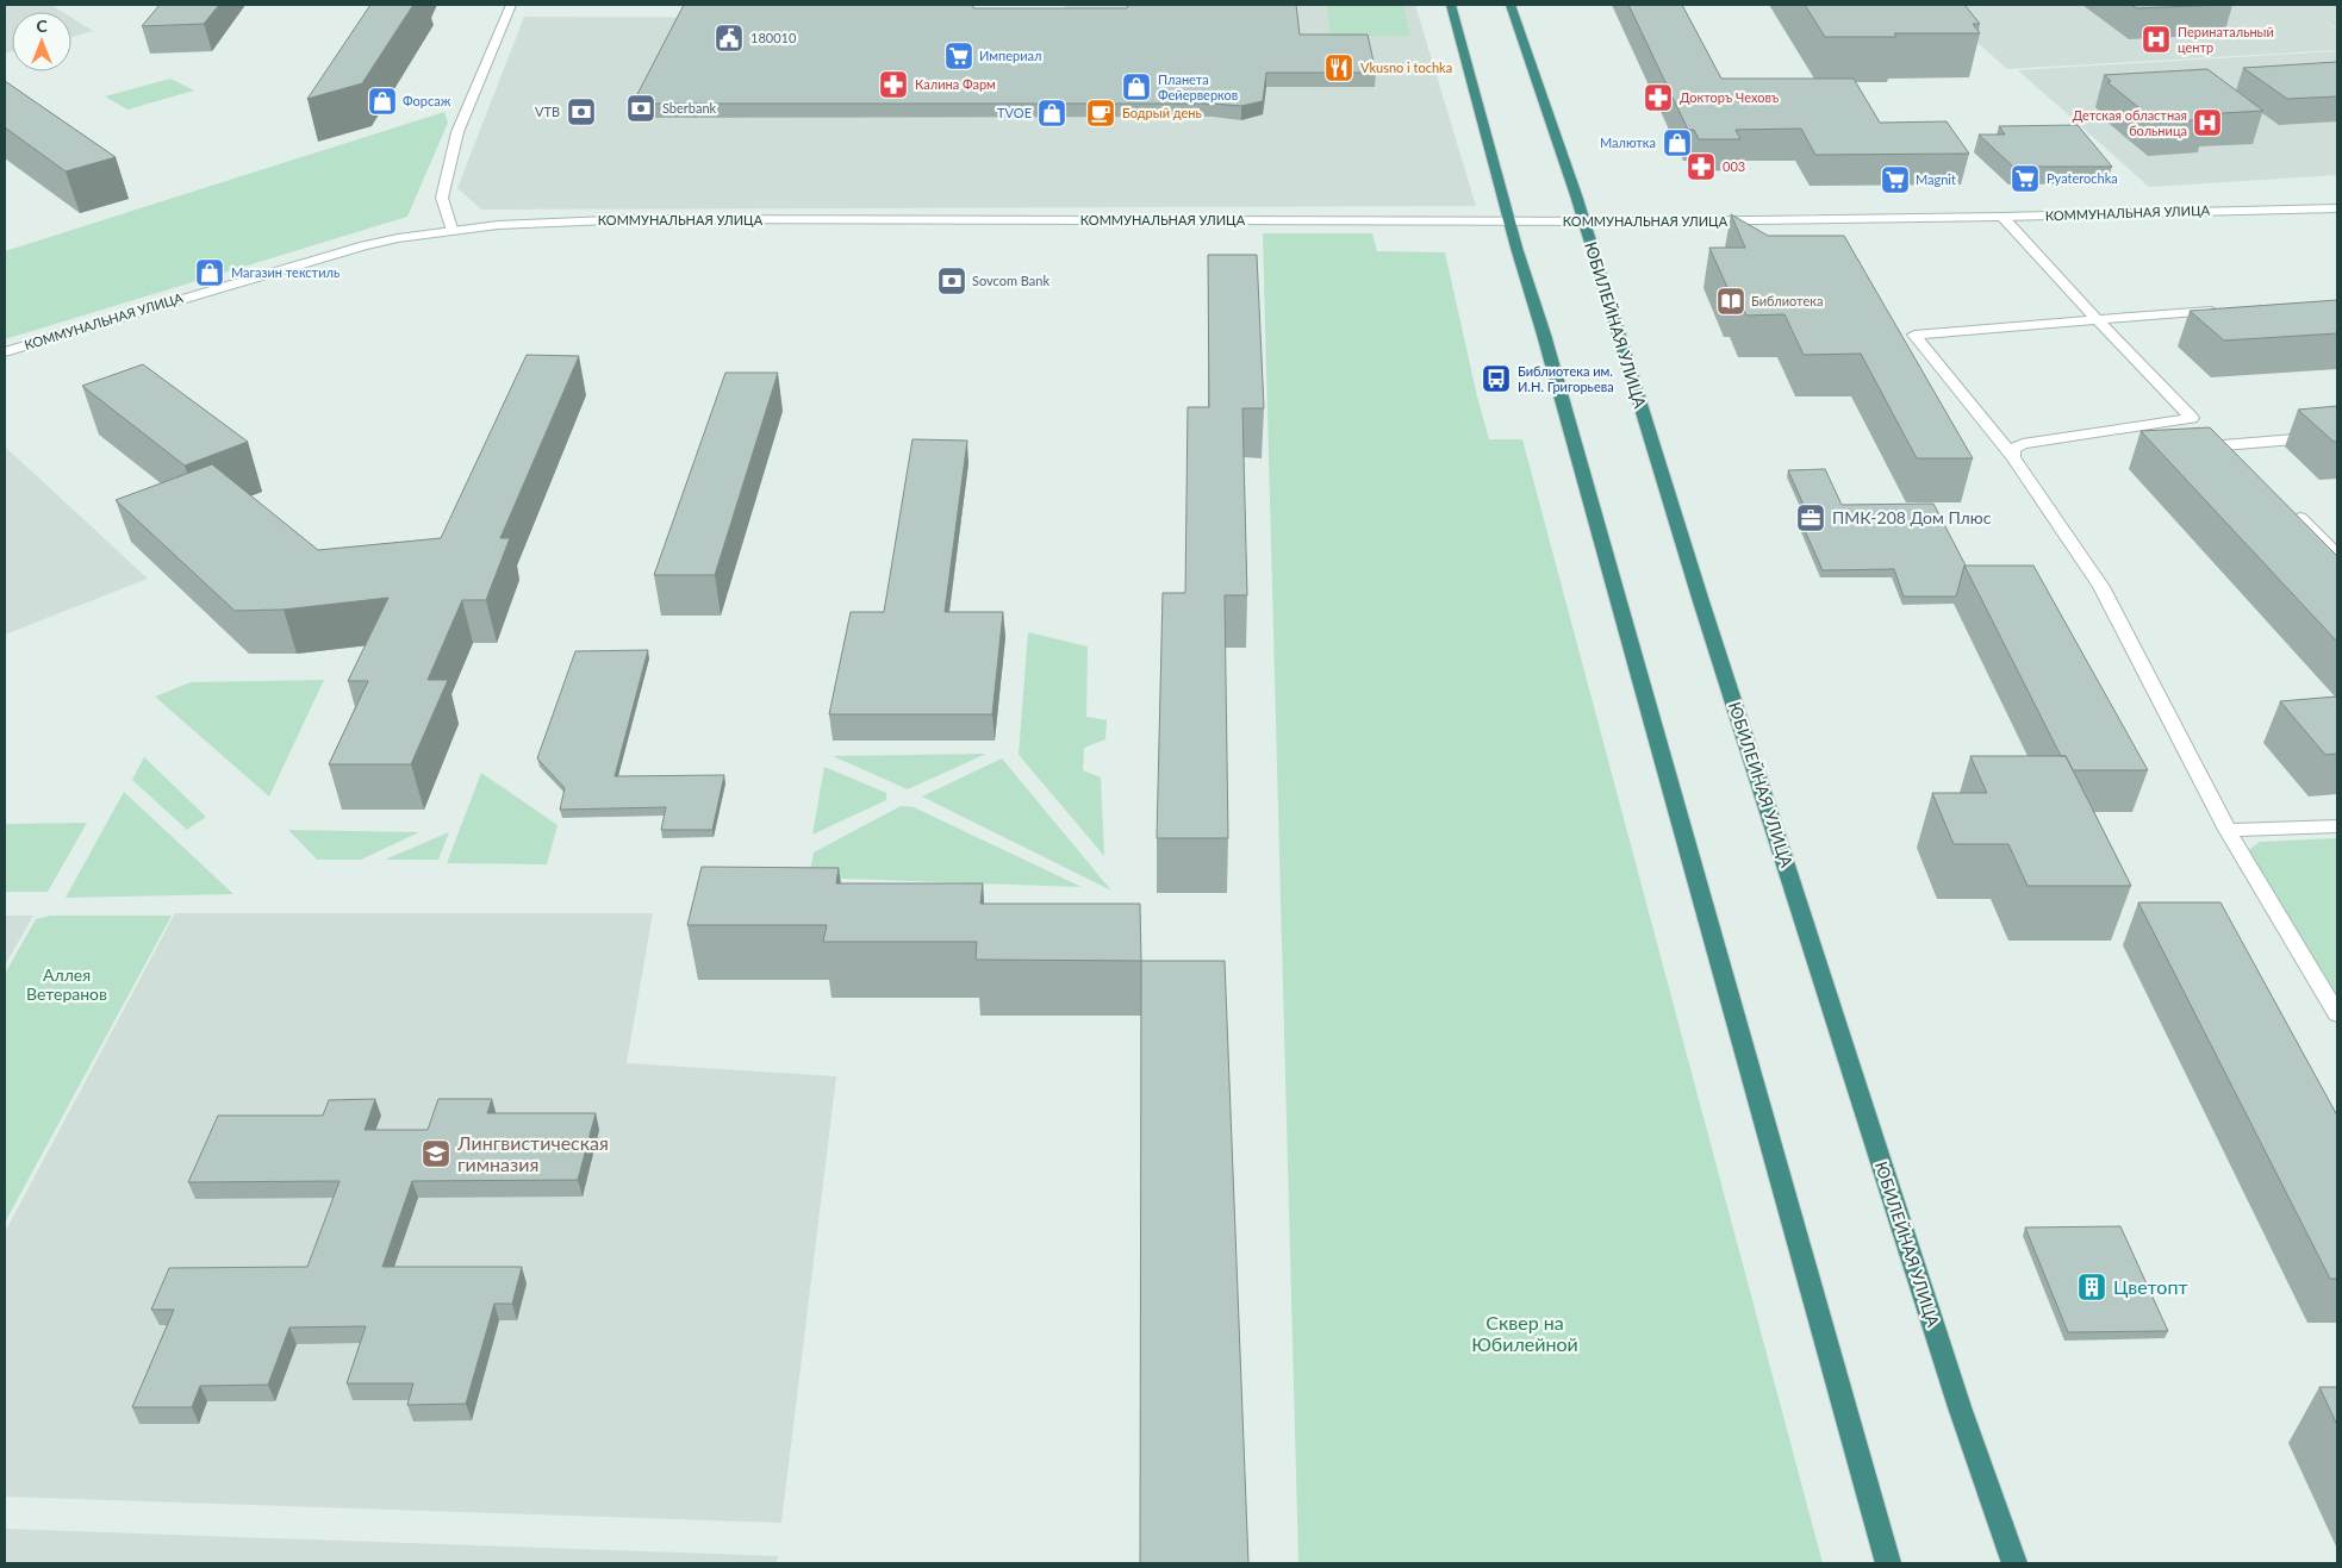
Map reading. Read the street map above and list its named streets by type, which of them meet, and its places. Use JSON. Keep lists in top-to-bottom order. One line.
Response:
{"streets":{"highway":["ЮБИЛЕЙНАЯ УЛИЦА"],"street":["КОММУНАЛЬНАЯ УЛИЦА"]},"crossings":[["КОММУНАЛЬНАЯ УЛИЦА","ЮБИЛЕЙНАЯ УЛИЦА"]],"parks":["Аллея Ветеранов","Сквер на Юбилейной"],"places":{"public building":["180010"],"hospital":["Перинатальный центр","Детская областная больница"],"supermarket":["Империал","Pyaterochka","Magnit"],"restaurant":["Vkusno i tochka"],"pharmacy":["Калина Фарм","Докторъ Чеховъ","003"],"shop":["Планета Фейерверков","Форсаж","TVOE","Малютка","Магазин текстиль"],"bank":["Sberbank","VTB","Sovcom Bank"],"cafe":["Бодрый день"],"library":["Библиотека"],"bus stop":["Библиотека им. И.Н. Григорьева"],"office":["ПМК-208 Дом Плюс"],"school or university":["Лингвистическая гимназия"],"building":["Цветопт"]},"north":"top"}
